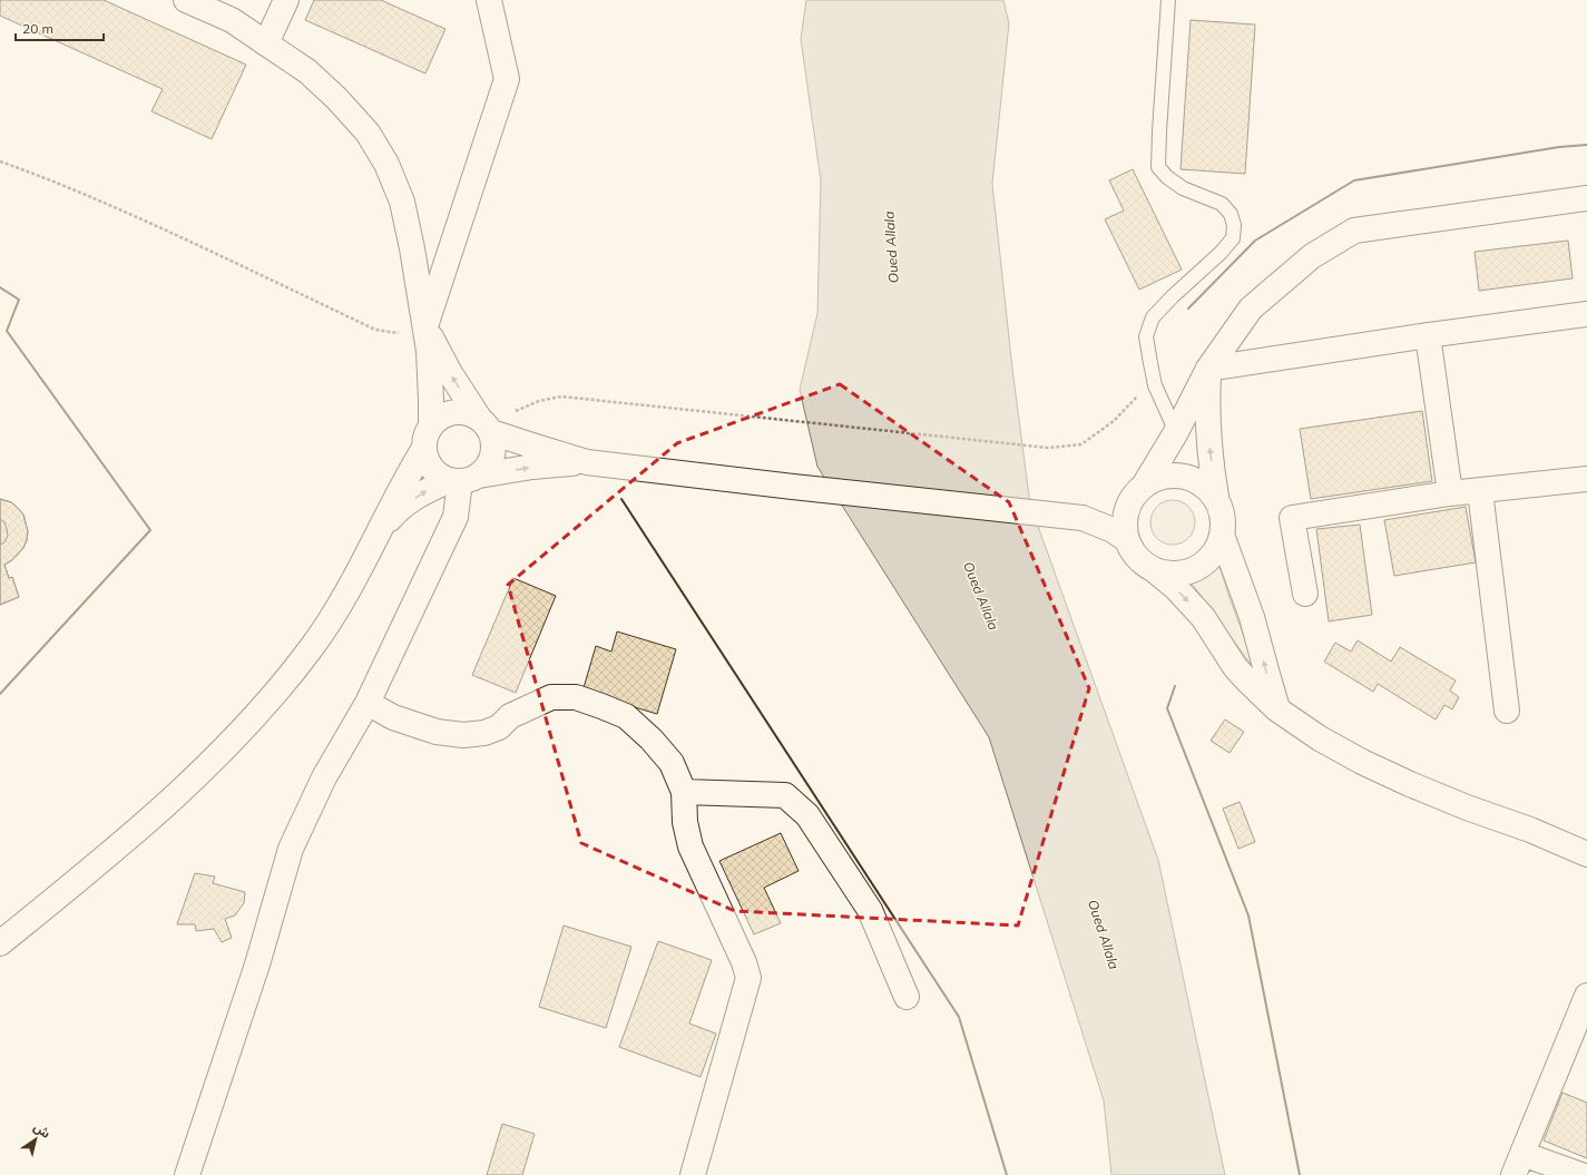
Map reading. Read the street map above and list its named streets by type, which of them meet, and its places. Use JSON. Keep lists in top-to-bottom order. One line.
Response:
{"water":["Oued Allala"],"scale_bar":"20 m","north":"top right"}
